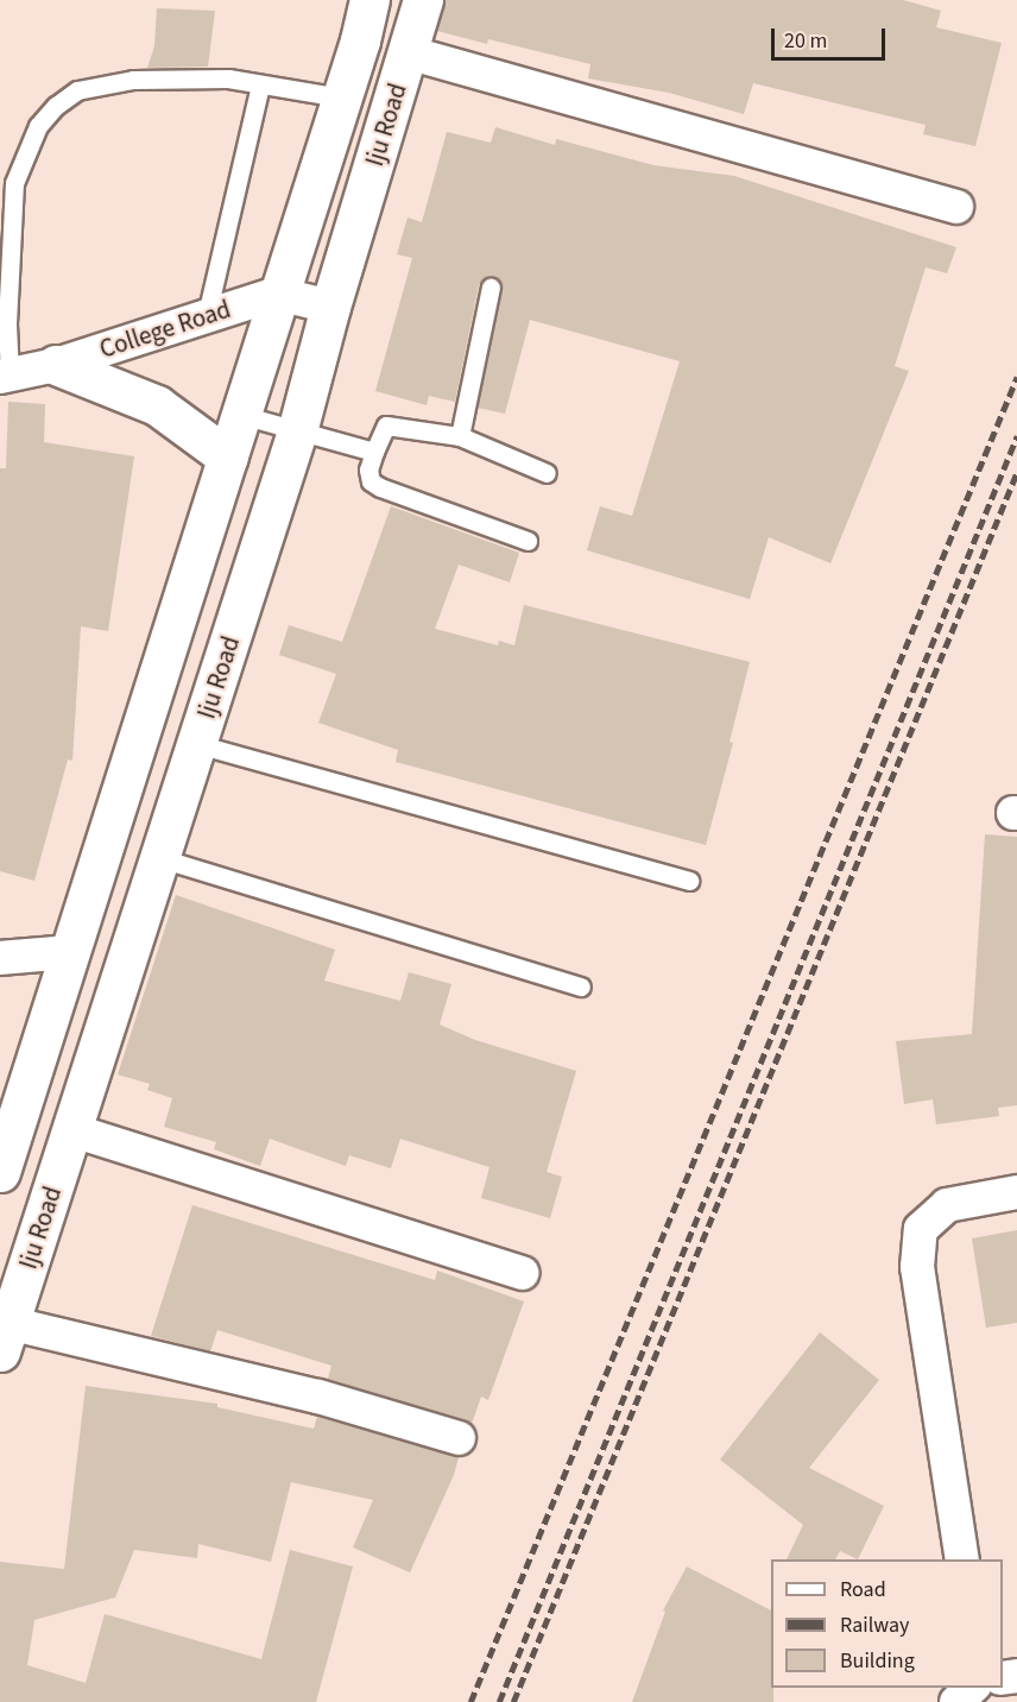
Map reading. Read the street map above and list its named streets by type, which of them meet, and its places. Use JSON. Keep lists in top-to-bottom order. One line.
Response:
{"streets":{"main road":["Iju Road"],"street":["College Road"]},"crossings":[["Iju Road","College Road"]],"legend":["Road","Railway","Building"],"scale_bar":"20 m"}
